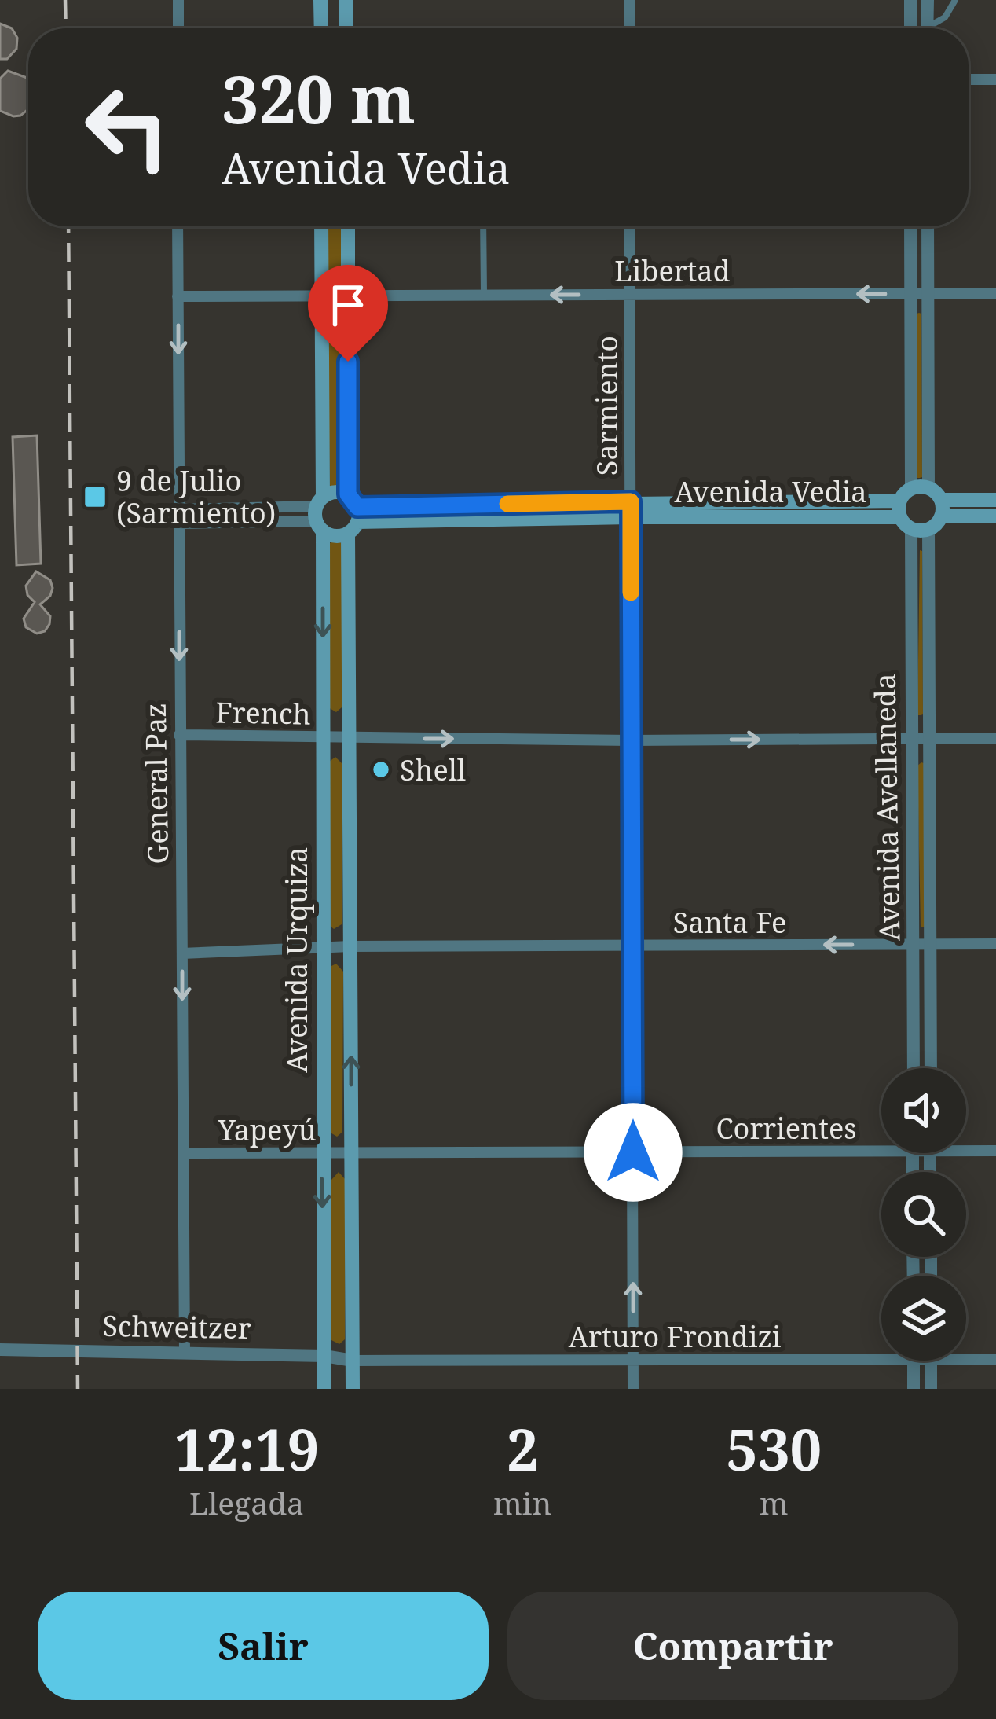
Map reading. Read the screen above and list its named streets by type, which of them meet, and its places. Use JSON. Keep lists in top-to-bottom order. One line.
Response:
{"streets":{"main road":["Avenida Vedia","Avenida Urquiza"],"street":["Libertad","Sarmiento","French","General Paz","Avenida Avellaneda","Santa Fe","Corrientes","Yapeyú","Schweitzer","Arturo Frondizi"]},"crossings":[["Libertad","Sarmiento"],["Libertad","General Paz"],["Libertad","Avenida Urquiza"],["Sarmiento","Avenida Vedia"],["Sarmiento","French"],["Sarmiento","Santa Fe"],["Sarmiento","Corrientes"],["Sarmiento","Arturo Frondizi"],["Avenida Vedia","Avenida Avellaneda"],["Avenida Vedia","Avenida Urquiza"],["French","General Paz"],["French","Avenida Avellaneda"],["French","Avenida Urquiza"],["General Paz","Santa Fe"],["General Paz","Yapeyú"],["General Paz","Schweitzer"],["Avenida Avellaneda","Santa Fe"],["Santa Fe","Avenida Urquiza"],["Avenida Urquiza","Corrientes"],["Avenida Urquiza","Yapeyú"],["Avenida Urquiza","Schweitzer"],["Avenida Urquiza","Arturo Frondizi"],["Corrientes","Yapeyú"],["Schweitzer","Arturo Frondizi"]],"one_way":["Libertad","French","General Paz"],"places":{"transit":["9 de Julio (Sarmiento)"],"other":["Shell"]},"page":{"turn":["320 m","Avenida Vedia"],"eta":["12:19","Llegada","2","min","530","m"],"buttons":["Salir","Compartir"]}}
